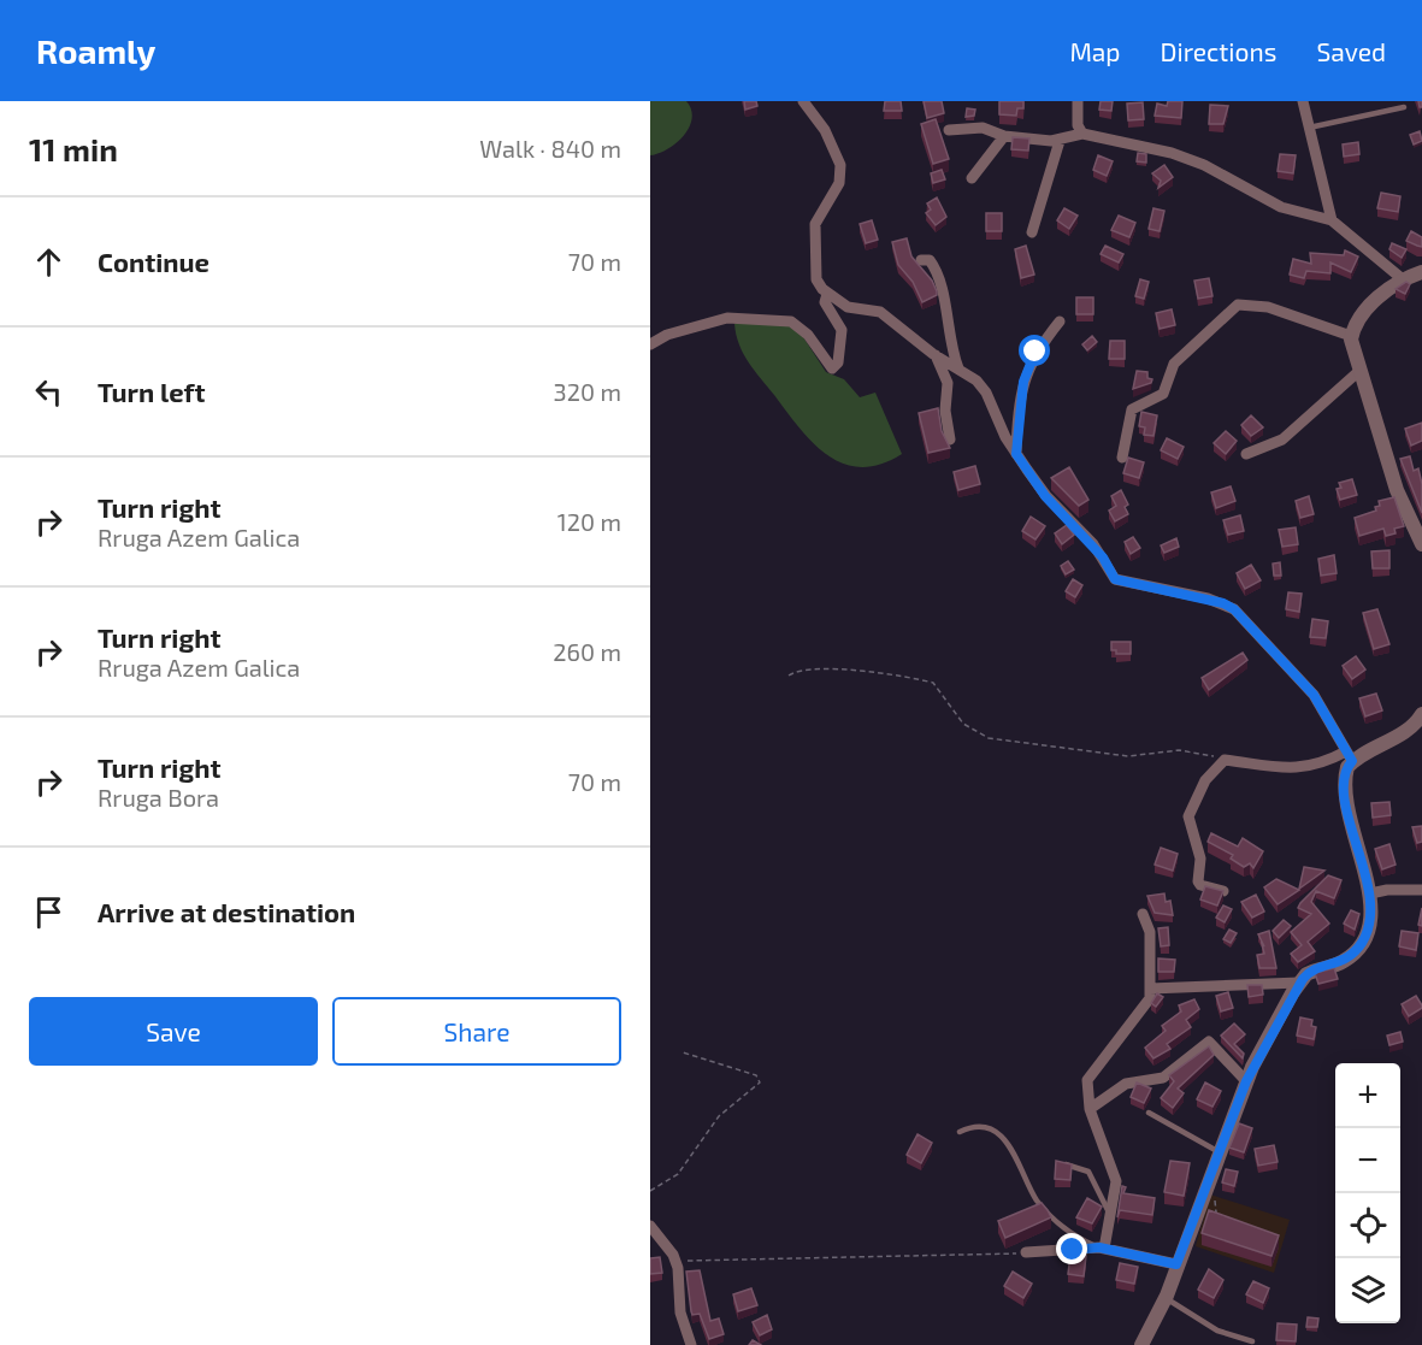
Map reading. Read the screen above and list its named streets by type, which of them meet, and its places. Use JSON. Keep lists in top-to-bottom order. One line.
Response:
{"page":{"header":"Roamly","nav":["Map","Directions","Saved"],"heading":["11 min","Walk · 840 m"],"list":[["Continue","70 m"],["Turn left","320 m"],["Turn right","Rruga Azem Galica","120 m"],["Turn right","Rruga Azem Galica","260 m"],["Turn right","Rruga Bora","70 m"],"Arrive at destination"],"buttons":["Save","Share"],"map_buttons":["+","−"]}}
